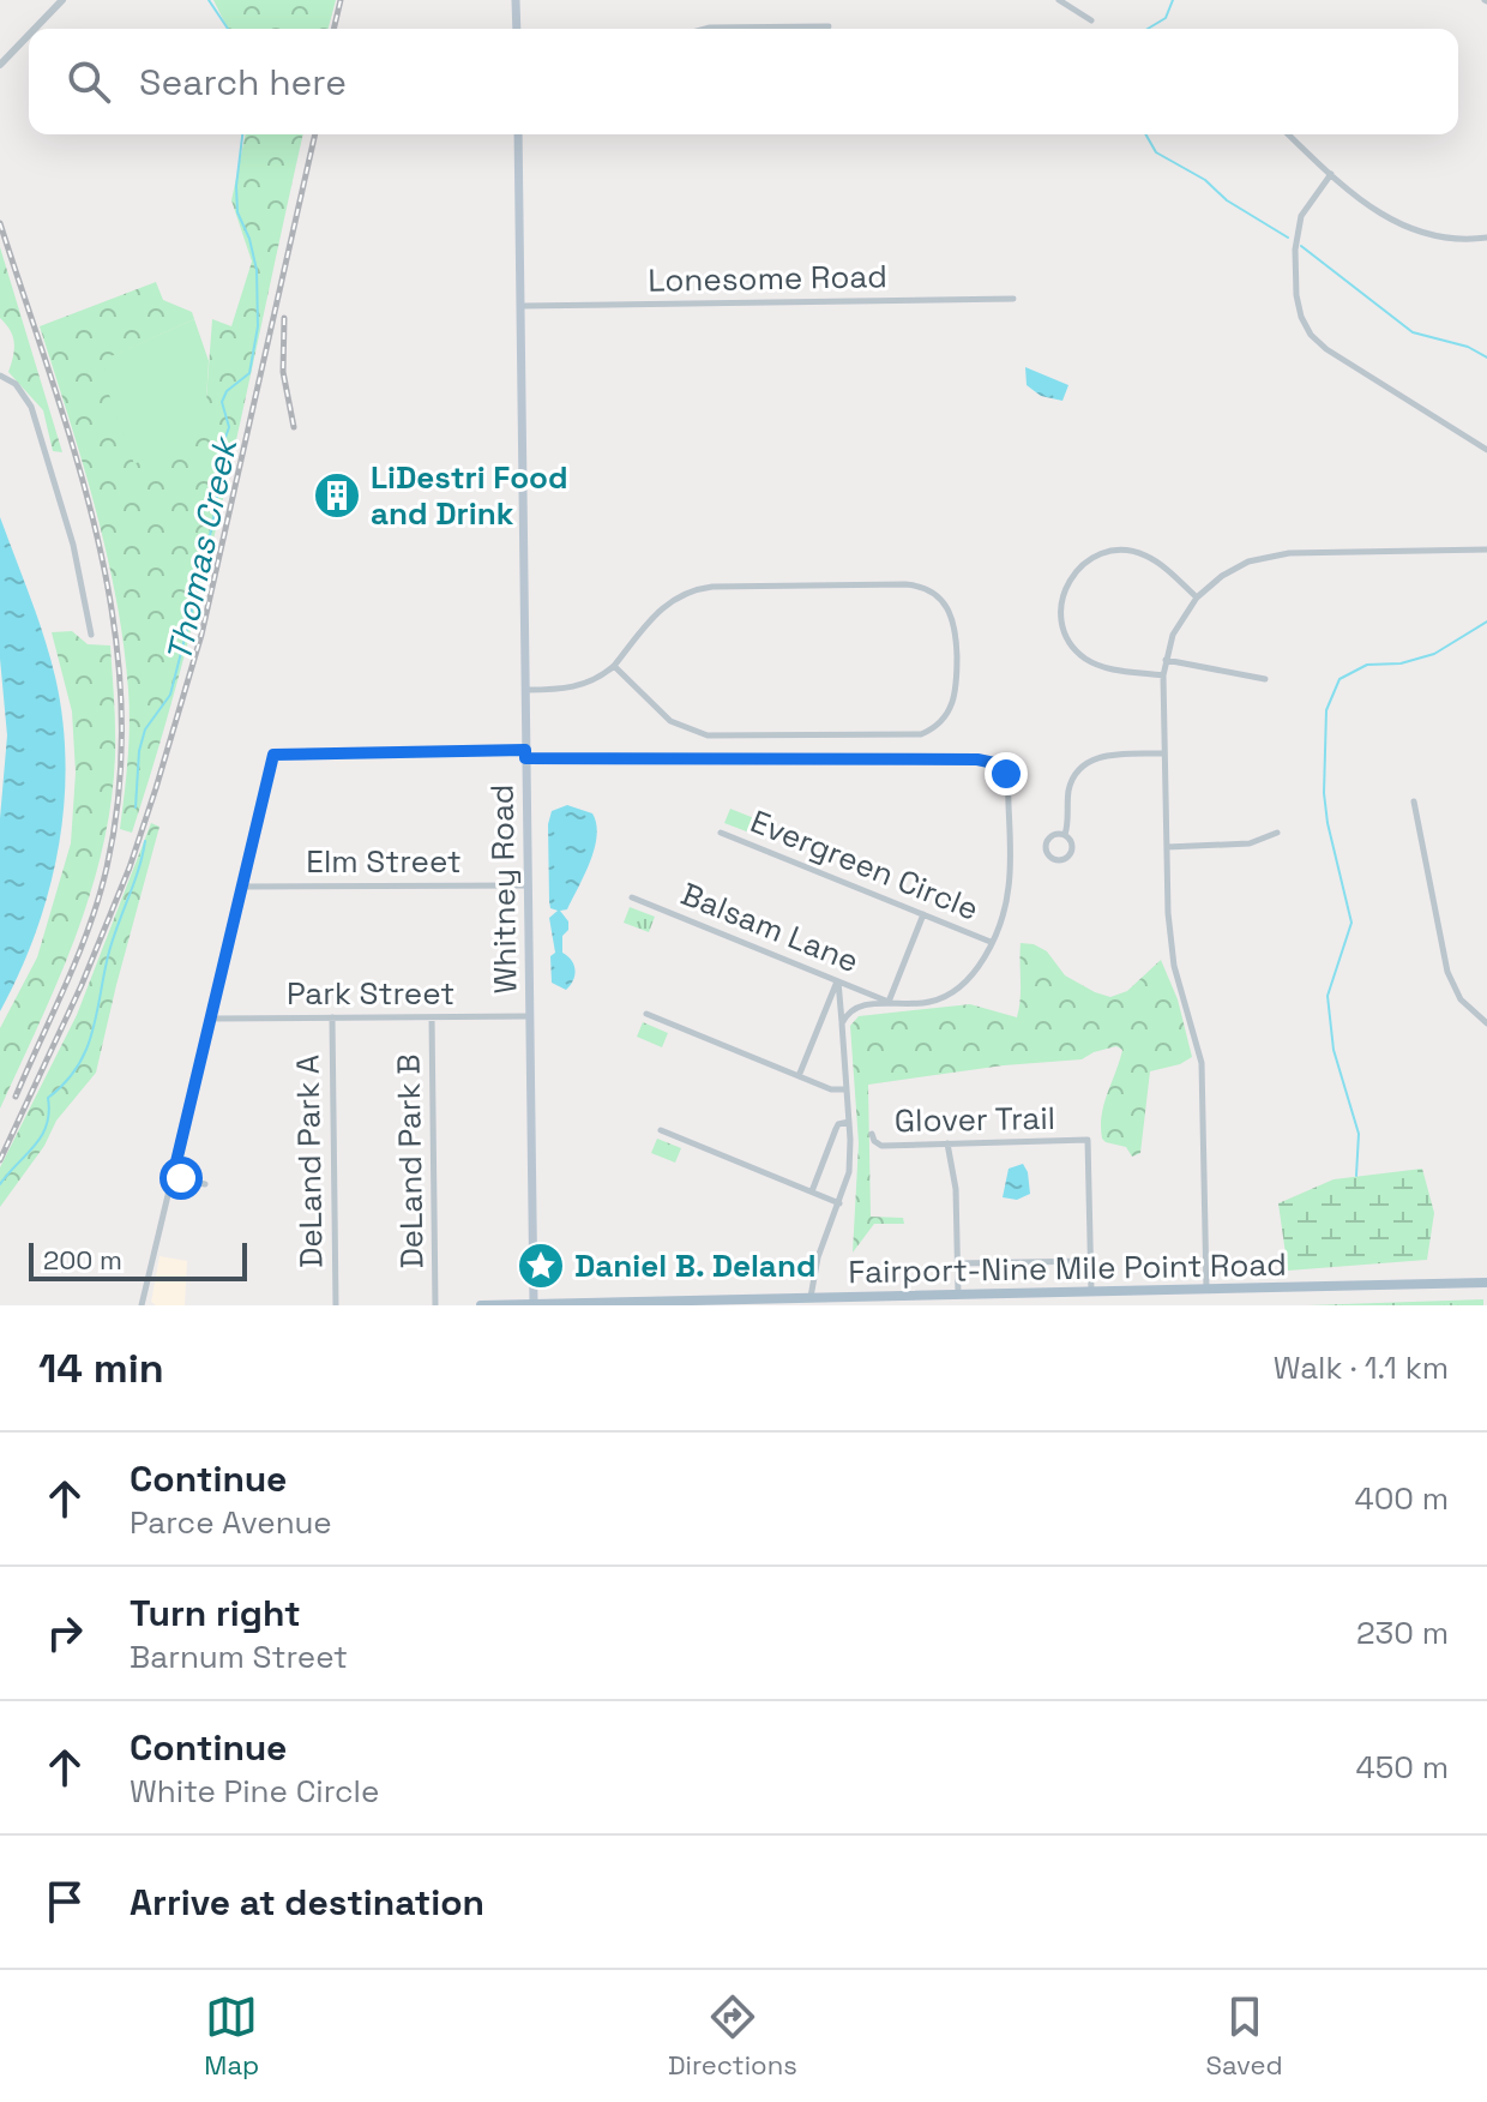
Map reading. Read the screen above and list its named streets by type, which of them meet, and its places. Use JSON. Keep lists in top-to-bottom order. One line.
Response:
{"streets":{"main road":["Whitney Road","Fairport-Nine Mile Point Road"],"street":["Lonesome Road","Elm Street","Evergreen Circle","Balsam Lane","Park Street","Glover Trail","DeLand Park A","DeLand Park B"]},"crossings":[["Lonesome Road","Whitney Road"],["Elm Street","Whitney Road"],["Whitney Road","Park Street"],["Whitney Road","Fairport-Nine Mile Point Road"],["Park Street","DeLand Park A"],["Park Street","DeLand Park B"]],"water":["Thomas Creek"],"places":{"building":["LiDestri Food and Drink"],"place":["Daniel B. Deland"]},"scale_bar":"200 m","page":{"search":"Search here","scale":"200 m","heading":["14 min","Walk · 1.1 km"],"list":[["Continue","Parce Avenue","400 m"],["Turn right","Barnum Street","230 m"],["Continue","White Pine Circle","450 m"],"Arrive at destination"],"nav":["Map","Directions","Saved"]}}
